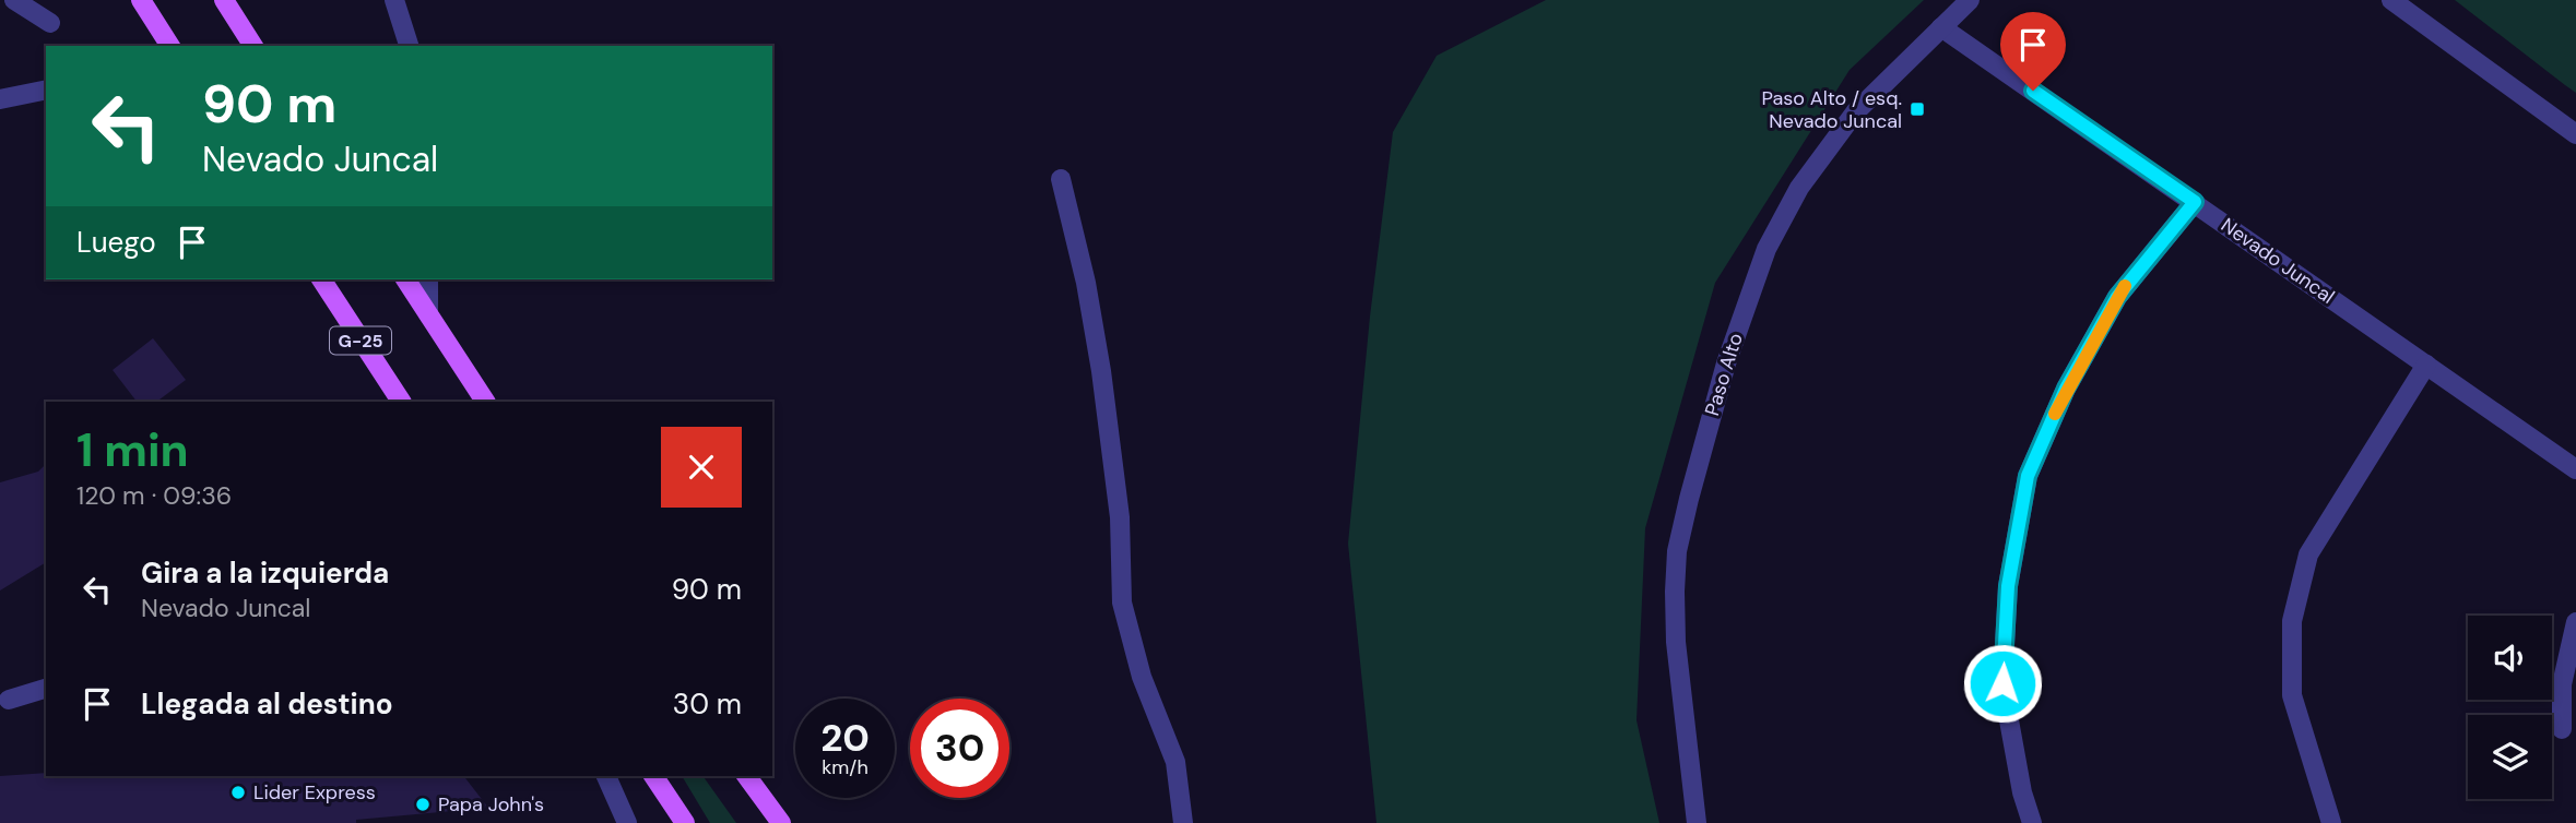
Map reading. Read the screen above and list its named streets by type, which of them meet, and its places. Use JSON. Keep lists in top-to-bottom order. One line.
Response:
{"streets":{"main road":["G-25"],"street":["Nevado Juncal","Paso Alto"]},"crossings":[["Nevado Juncal","Paso Alto"]],"places":{"transit":["Paso Alto / esq. Nevado Juncal"],"other":["Lider Express","Papa John's"]},"page":{"turn":["90 m","Nevado Juncal"],"then":"Luego","heading":["1 min","120 m · 09:36"],"list":[{"name":"Gira a la izquierda","note":"Nevado Juncal","value":"90 m"},{"name":"Llegada al destino","value":"30 m"}],"speed":"20 km/h","limit":"30"}}
